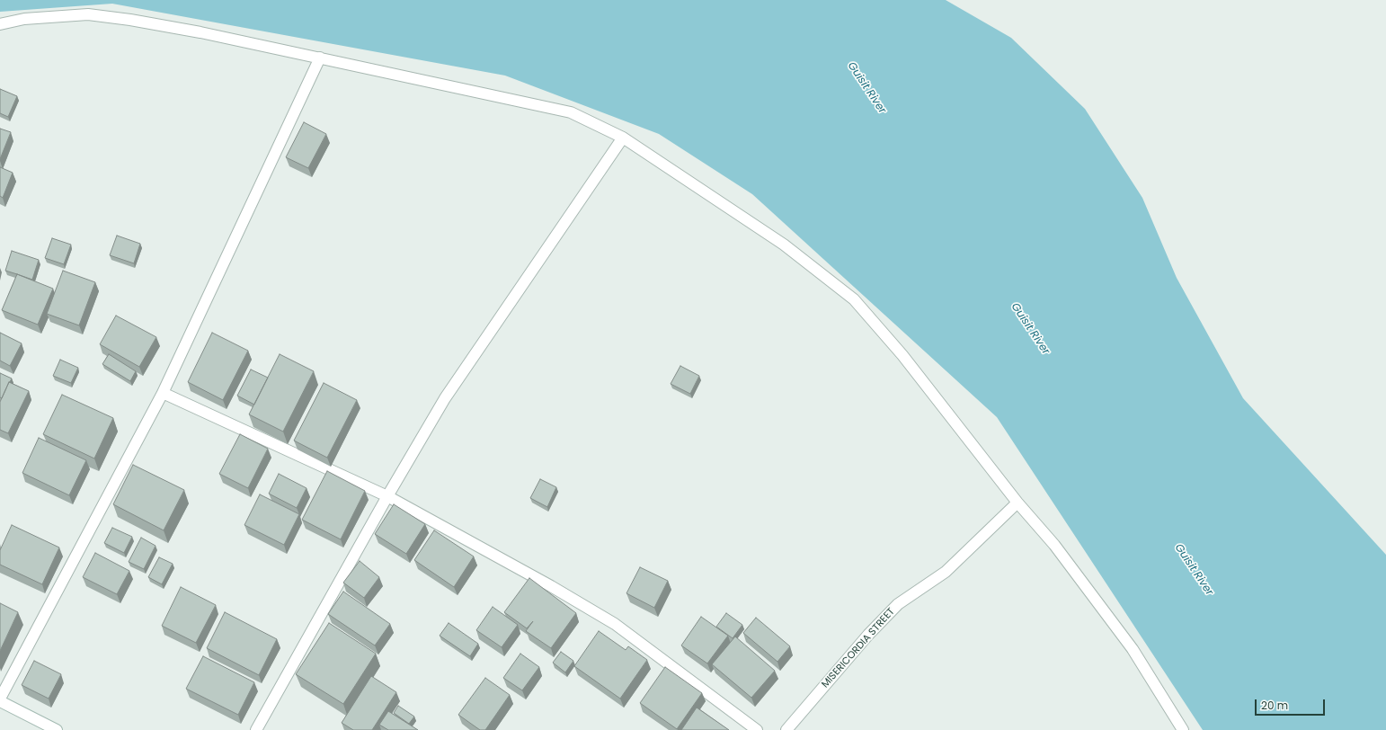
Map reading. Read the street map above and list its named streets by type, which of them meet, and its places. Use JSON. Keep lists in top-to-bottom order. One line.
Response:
{"streets":{"street":["MISERICORDIA STREET"]},"water":["Guisit River"],"scale_bar":"20 m"}
